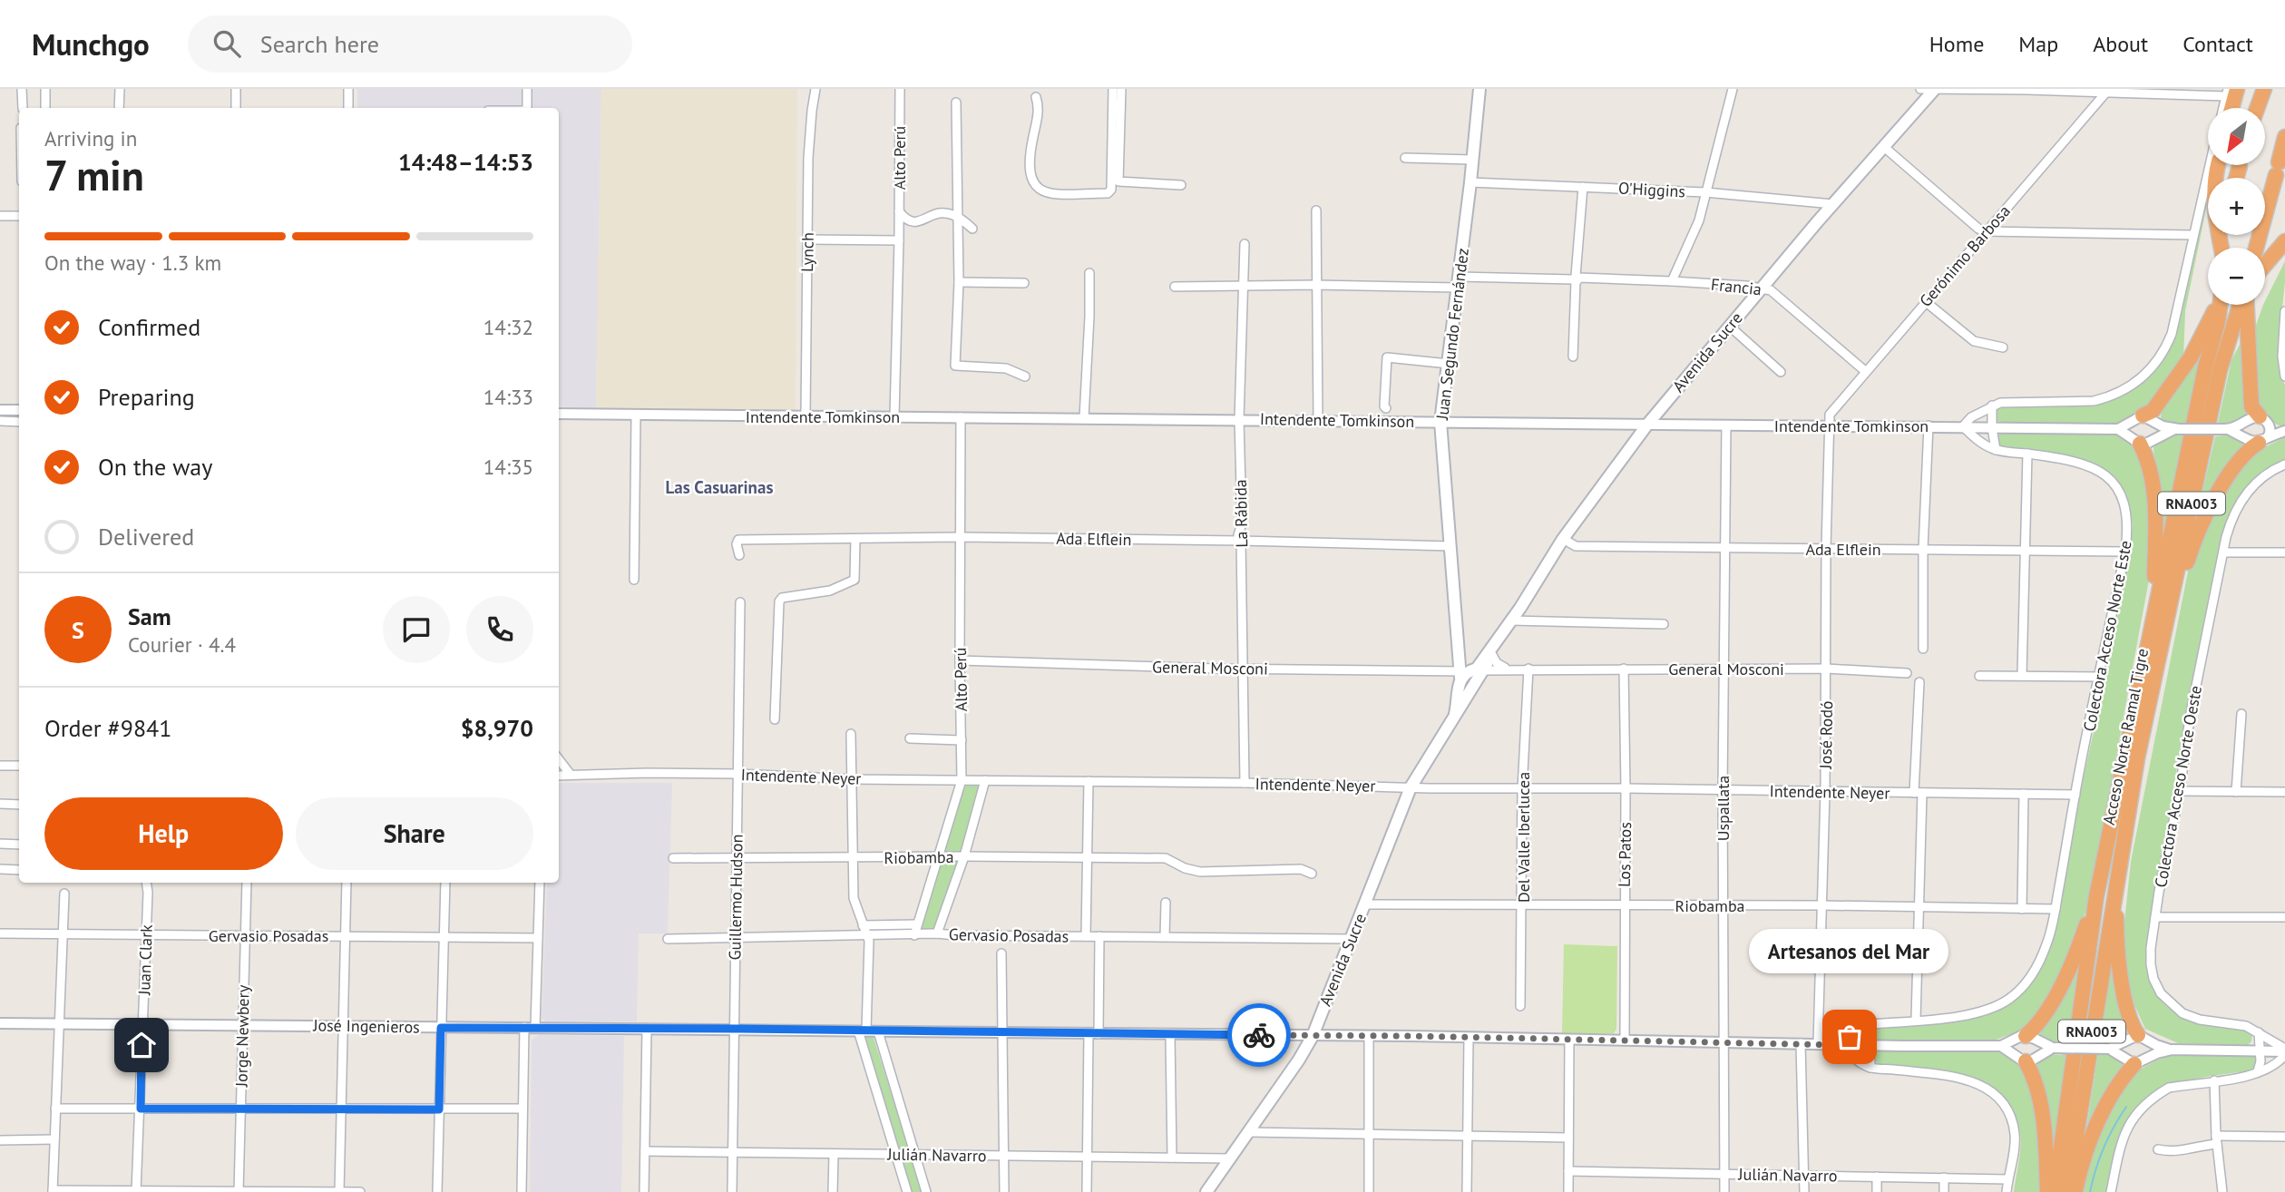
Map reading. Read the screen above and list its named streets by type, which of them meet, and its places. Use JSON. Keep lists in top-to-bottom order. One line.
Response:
{"streets":{"highway":["RNA003","Acceso Norte Ramal Tigre"],"main road":["Juan Segundo Fernández","Avenida Sucre"],"street":["Alto Perú","O'Higgins","Lynch","Gerónimo Barbosa","Francia","Intendente Tomkinson","La Rábida","Ada Elflein","Colectora Acceso Norte Este","General Mosconi","José Rodó","Intendente Neyer","Colectora Acceso Norte Oeste","Uspallata","Del Valle Iberlucea","Los Patos","Riobamba","Guillermo Hudson","Gervasio Posadas","Juan Clark","José Ingenieros","Jorge Newbery","Julián Navarro"]},"crossings":[["Alto Perú","Intendente Tomkinson"],["Alto Perú","Ada Elflein"],["Alto Perú","General Mosconi"],["Alto Perú","Intendente Neyer"],["Alto Perú","Riobamba"],["Alto Perú","Gervasio Posadas"],["O'Higgins","Juan Segundo Fernández"],["O'Higgins","Avenida Sucre"],["Lynch","Intendente Tomkinson"],["Gerónimo Barbosa","Francia"],["Gerónimo Barbosa","Intendente Tomkinson"],["Gerónimo Barbosa","José Rodó"],["Francia","Juan Segundo Fernández"],["Francia","Avenida Sucre"],["Francia","La Rábida"],["Juan Segundo Fernández","Avenida Sucre"],["Juan Segundo Fernández","Intendente Tomkinson"],["Juan Segundo Fernández","Ada Elflein"],["Juan Segundo Fernández","General Mosconi"],["Avenida Sucre","Intendente Tomkinson"],["Avenida Sucre","Ada Elflein"],["Avenida Sucre","General Mosconi"],["Avenida Sucre","Intendente Neyer"],["Avenida Sucre","Riobamba"],["Avenida Sucre","Gervasio Posadas"],["Avenida Sucre","José Ingenieros"],["Avenida Sucre","Julián Navarro"],["Intendente Tomkinson","La Rábida"],["Intendente Tomkinson","Colectora Acceso Norte Este"],["Intendente Tomkinson","José Rodó"],["Intendente Tomkinson","Uspallata"],["La Rábida","Ada Elflein"],["La Rábida","General Mosconi"],["La Rábida","Intendente Neyer"],["Ada Elflein","Colectora Acceso Norte Este"],["Ada Elflein","José Rodó"],["Ada Elflein","Uspallata"],["Colectora Acceso Norte Este","Intendente Neyer"],["Colectora Acceso Norte Este","Riobamba"],["General Mosconi","José Rodó"],["General Mosconi","Uspallata"],["General Mosconi","Del Valle Iberlucea"],["General Mosconi","Los Patos"],["José Rodó","Intendente Neyer"],["José Rodó","Riobamba"],["José Rodó","José Ingenieros"],["Intendente Neyer","Uspallata"],["Intendente Neyer","Del Valle Iberlucea"],["Intendente Neyer","Los Patos"],["Intendente Neyer","Guillermo Hudson"],["Uspallata","Riobamba"],["Uspallata","José Ingenieros"],["Uspallata","Julián Navarro"],["Del Valle Iberlucea","Riobamba"],["Los Patos","Riobamba"],["Los Patos","José Ingenieros"],["Riobamba","Guillermo Hudson"],["Guillermo Hudson","Gervasio Posadas"],["Guillermo Hudson","José Ingenieros"],["Guillermo Hudson","Julián Navarro"],["Gervasio Posadas","Juan Clark"],["Gervasio Posadas","Jorge Newbery"],["Juan Clark","José Ingenieros"],["José Ingenieros","Jorge Newbery"]],"districts":["Las Casuarinas"],"places":["Artesanos del Mar"],"north":"bottom left","page":{"header":"Munchgo","search":"Search here","nav":["Home","Map","About","Contact"],"map_buttons":["+","−"],"heading":["7 min","Arriving in","14:48–14:53"],"panel":["Sam","Courier · 4.4","Order #9841","$8,970"],"bar":"On the way · 1.3 km","list":[["Confirmed","14:32"],["Preparing","14:33"],["On the way","14:35"],"Delivered"],"round":"S","buttons":["Help","Share"],"bubble":"Artesanos del Mar"}}
